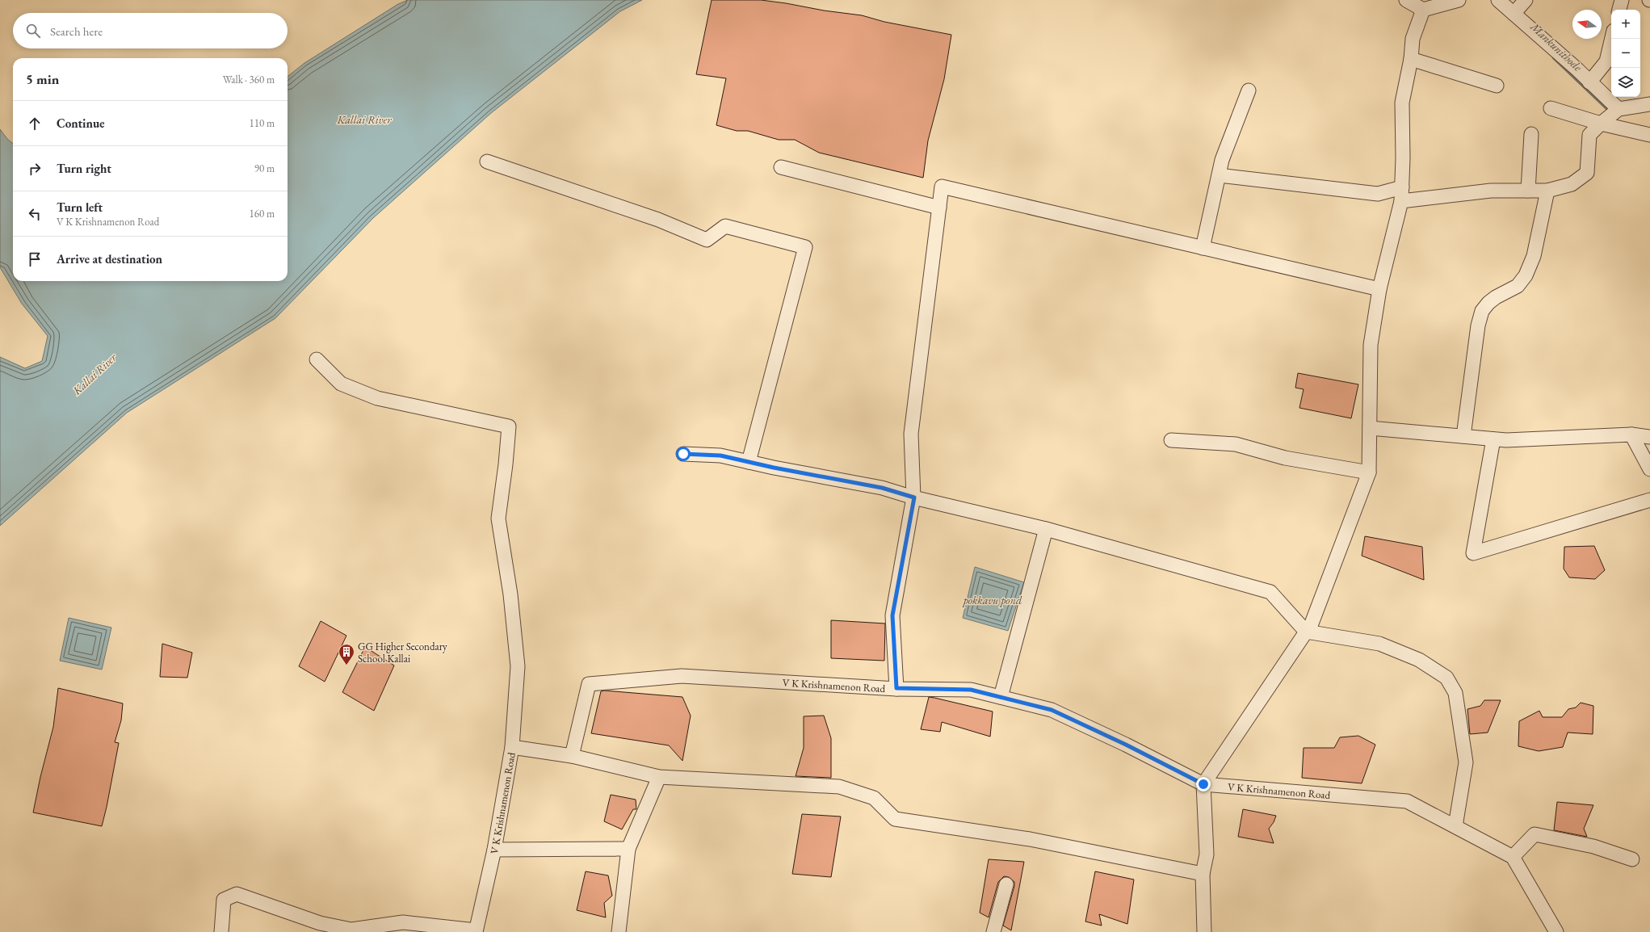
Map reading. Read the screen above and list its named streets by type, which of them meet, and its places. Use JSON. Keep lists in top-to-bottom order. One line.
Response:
{"streets":{"street":["V K Krishnamenon Road"]},"water":["Mankunithode","Kallai River","pokkavu pond"],"places":{"building":["GG Higher Secondary School Kallai"]},"north":"left","page":{"map_buttons":["+","−"],"search":"Search here","heading":["5 min","Walk · 360 m"],"list":[["Continue","110 m"],["Turn right","90 m"],["Turn left","V K Krishnamenon Road","160 m"],"Arrive at destination"]}}
